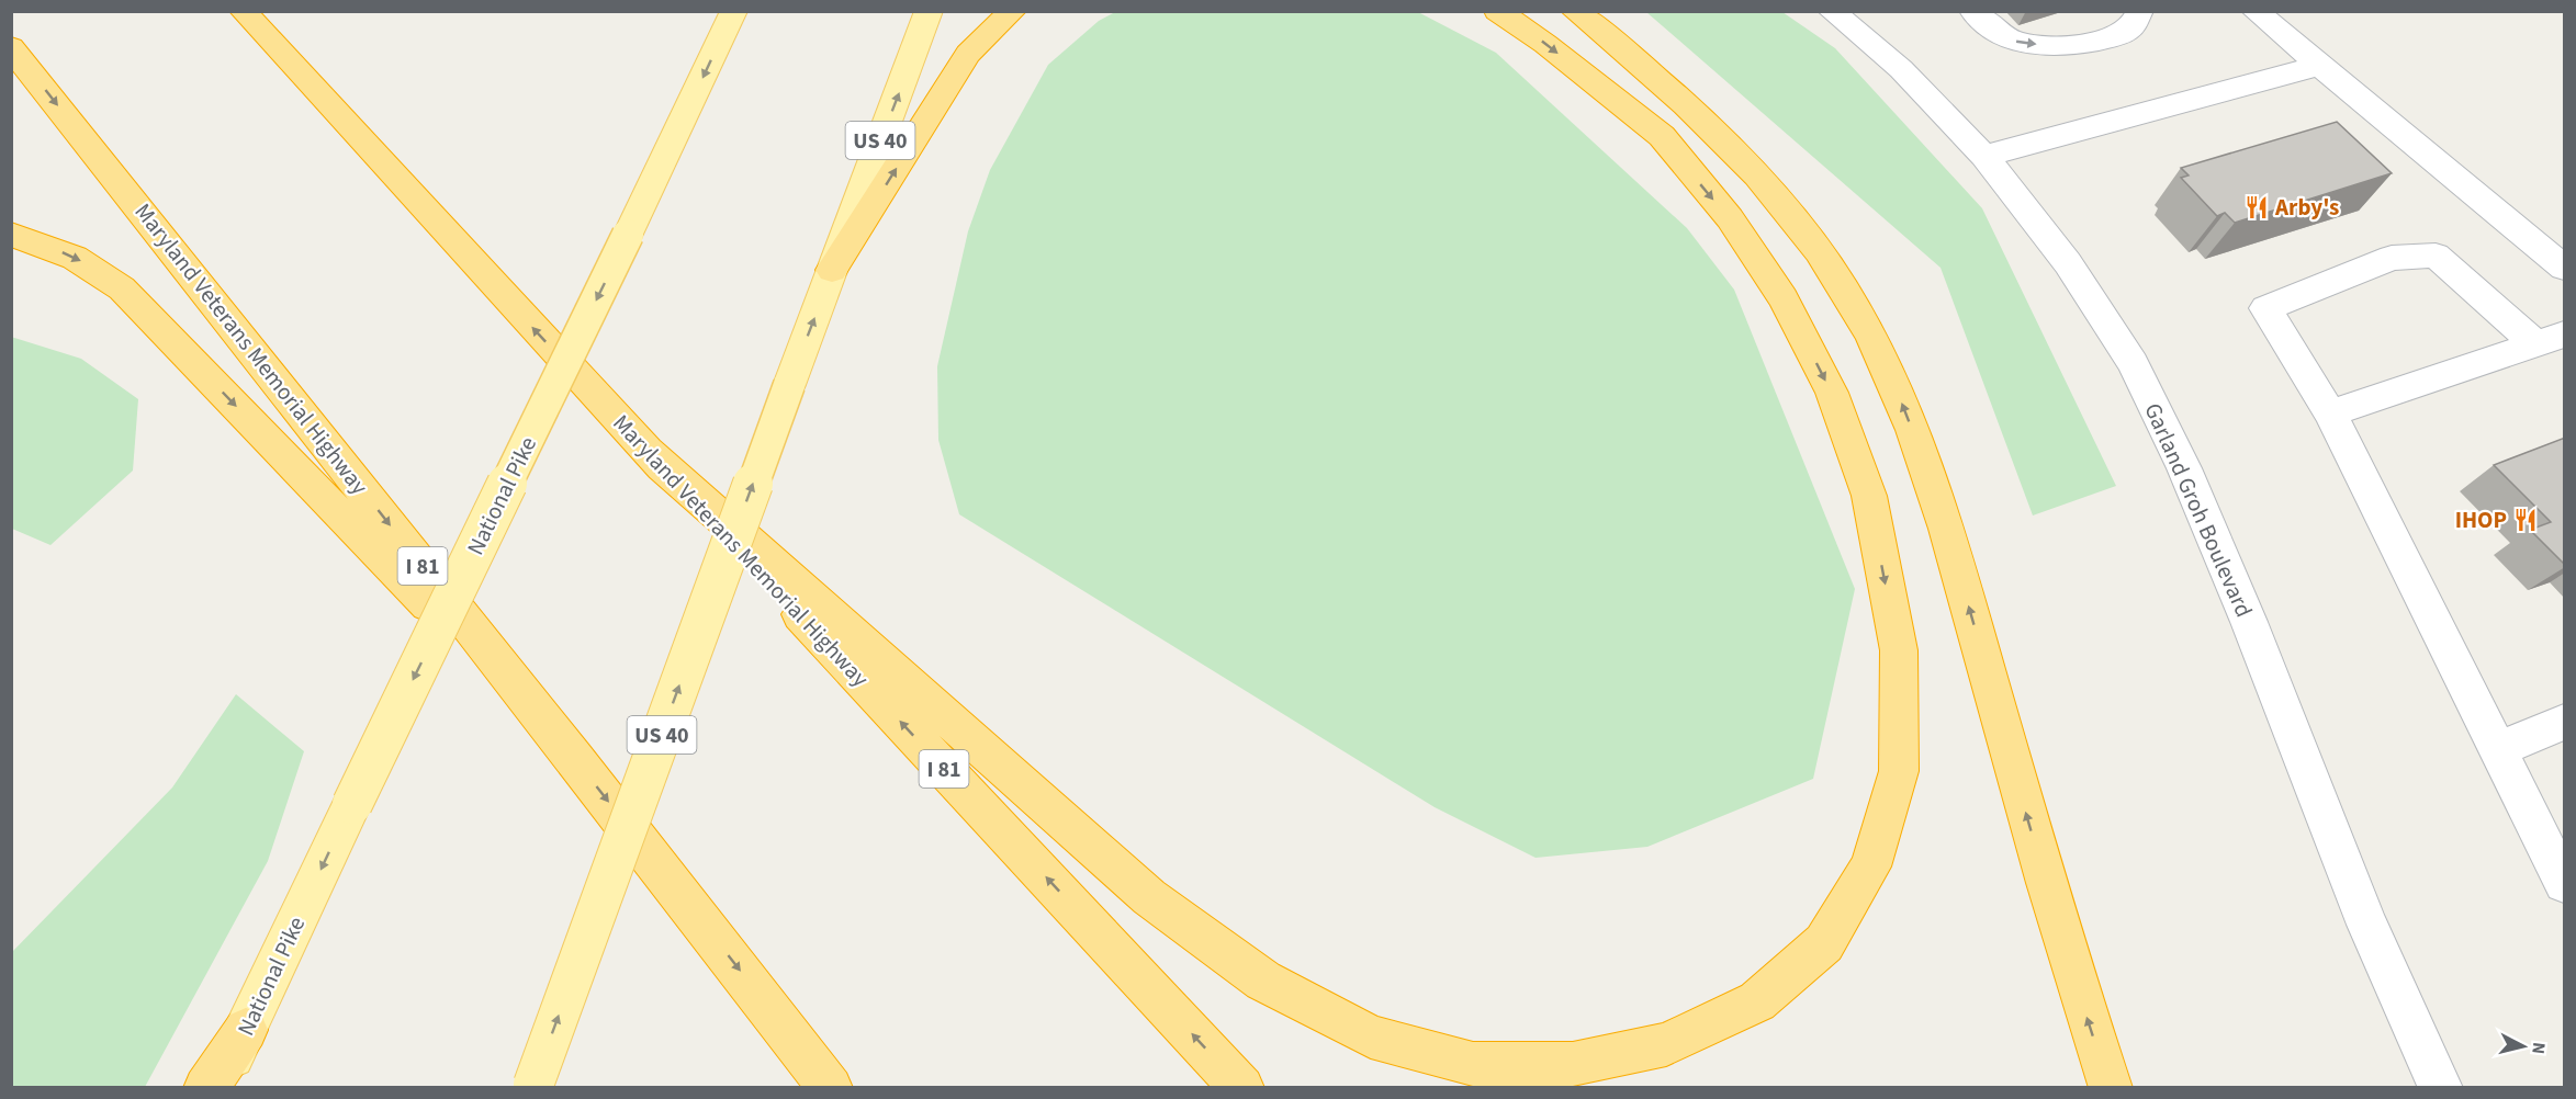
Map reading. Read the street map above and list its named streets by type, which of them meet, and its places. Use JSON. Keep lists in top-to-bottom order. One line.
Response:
{"streets":{"highway":["Maryland Veterans Memorial Highway","I 81"],"main road":["US 40","National Pike"],"street":["Garland Groh Boulevard"]},"places":{"restaurant":["Arby's","IHOP"]},"north":"right"}
